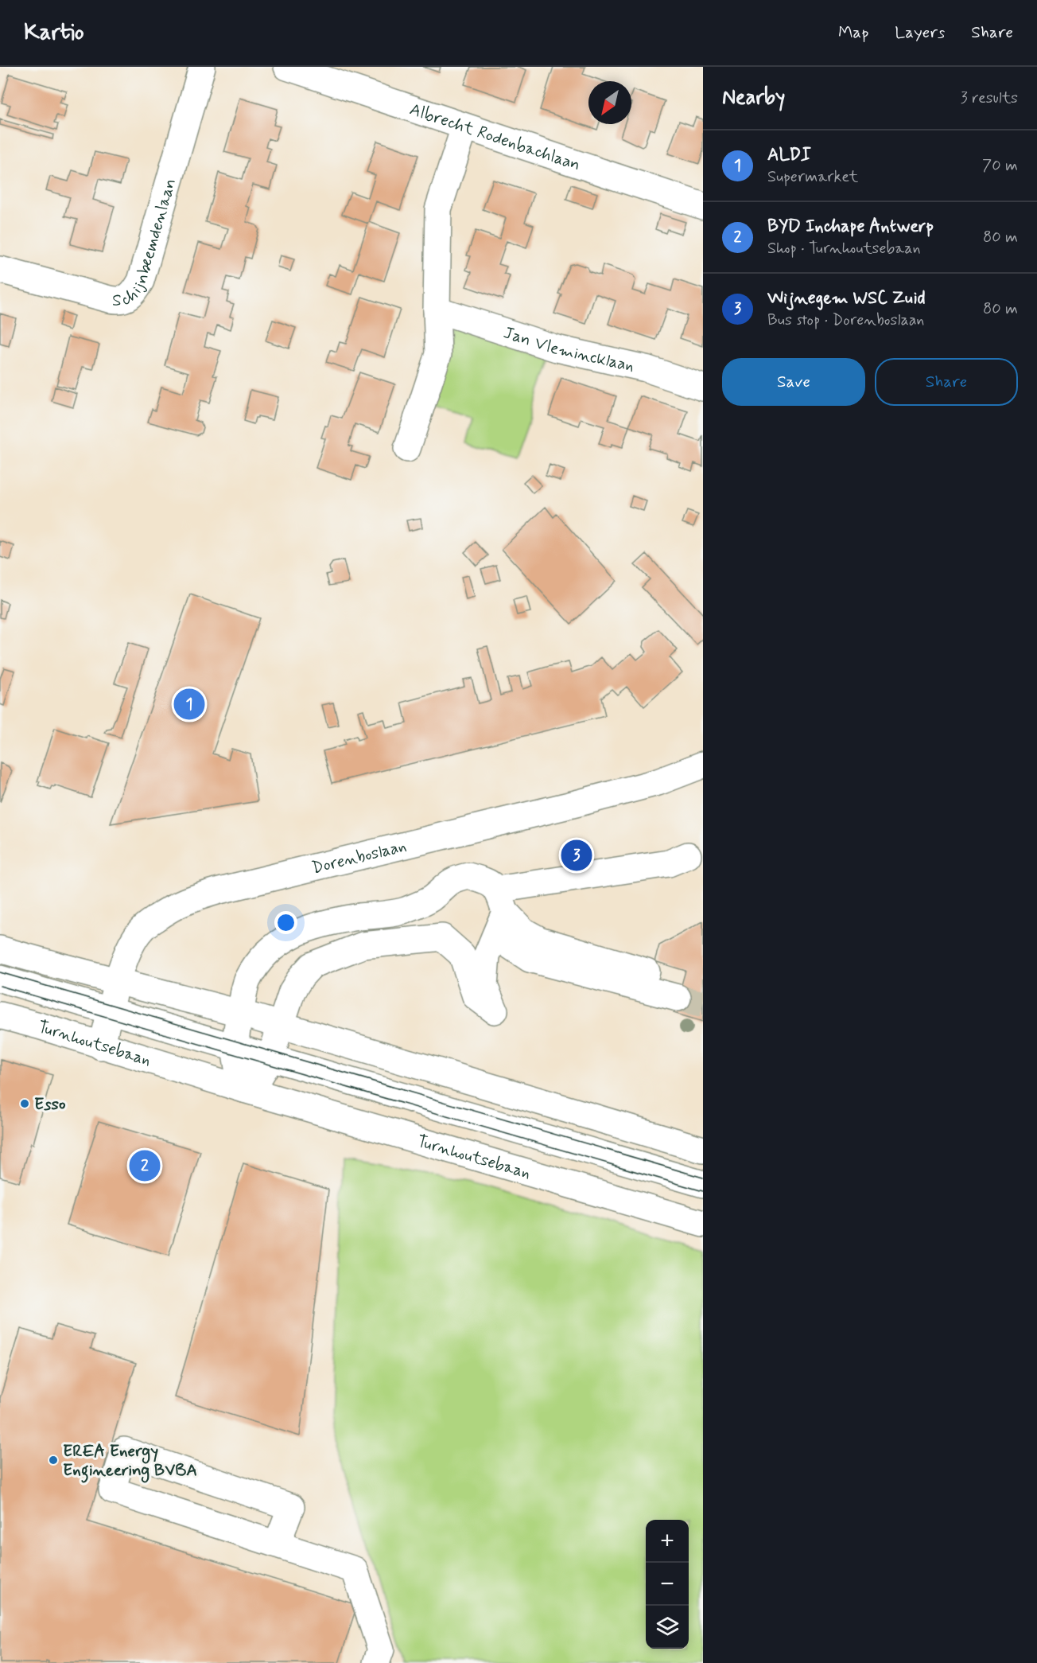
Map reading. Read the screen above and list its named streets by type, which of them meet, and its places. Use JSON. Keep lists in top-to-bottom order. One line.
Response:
{"streets":{"street":["Albrecht Rodenbachlaan","Schijnbeemdenlaan","Jan Vlemincklaan","Dorenboslaan","Turnhoutsebaan"]},"crossings":[["Dorenboslaan","Turnhoutsebaan"]],"places":["Esso","EREA Energy Engineering BVBA"],"north":"bottom left","page":{"header":"Kartio","nav":["Map","Layers","Share"],"heading":["Nearby","3 results"],"list":[{"mark":"1","name":"ALDI","note":"Supermarket","value":"70 m"},{"mark":"2","name":"BYD Inchape Antwerp","note":"Shop · Turnhoutsebaan","value":"80 m"},{"mark":"3","name":"Wijnegem WSC Zuid","note":"Bus stop · Dorenboslaan","value":"80 m"}],"buttons":["Save","Share"],"pins":["1","3","2"],"map_buttons":["+","−"]}}
